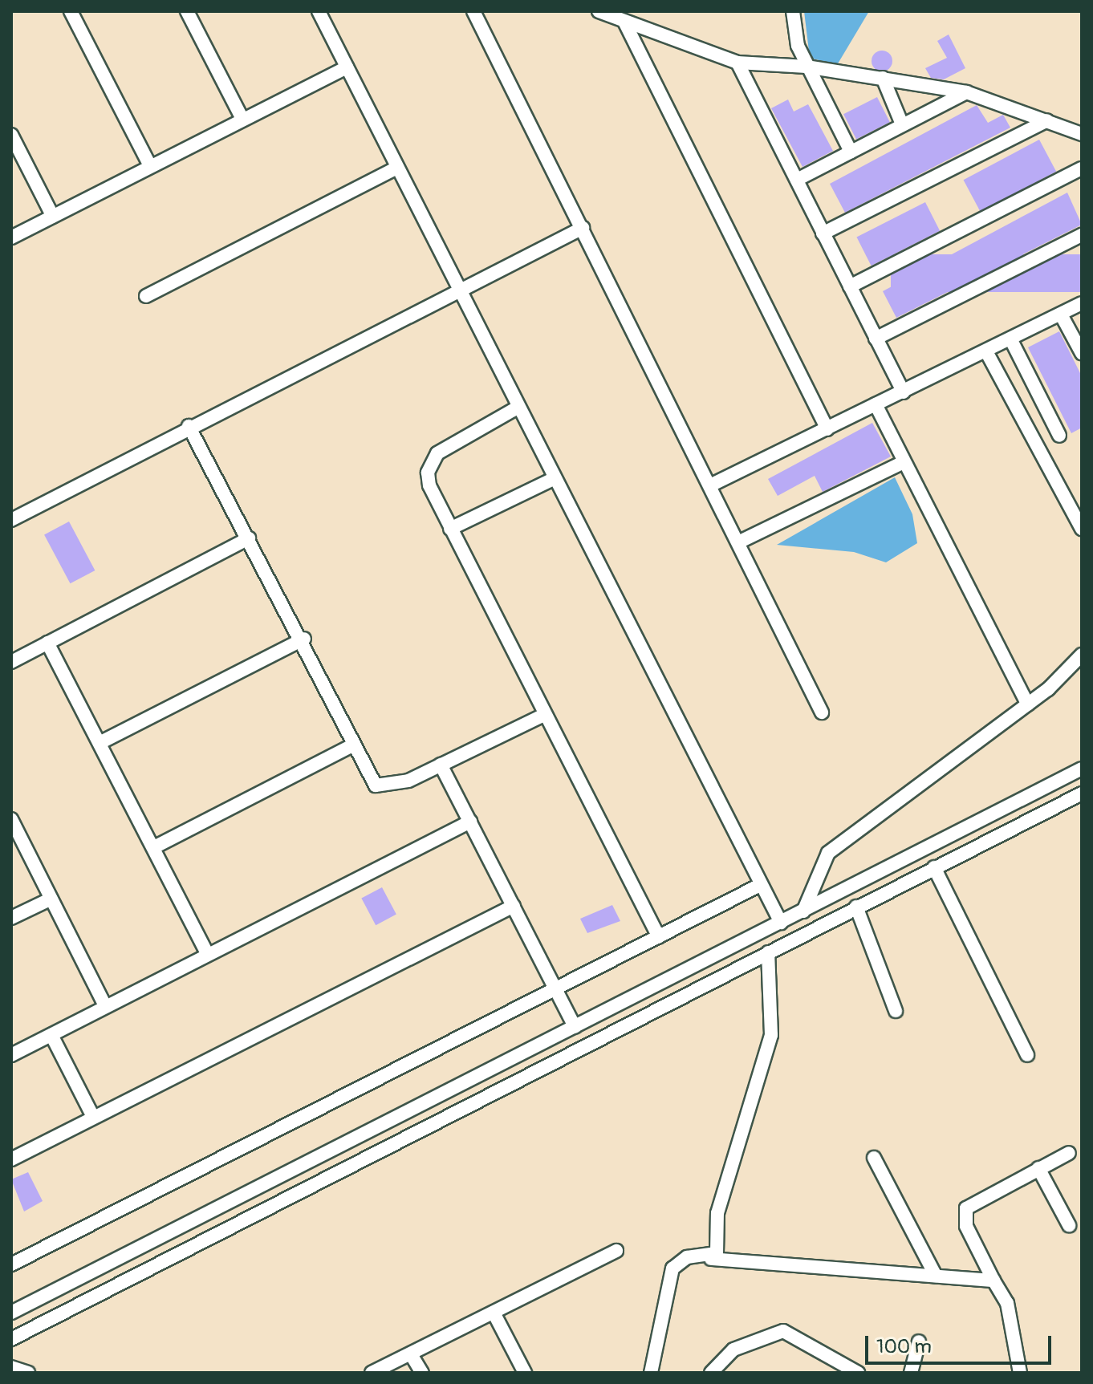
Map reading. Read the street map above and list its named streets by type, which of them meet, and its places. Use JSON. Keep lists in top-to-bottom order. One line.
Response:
{"scale_bar":"100 m"}
